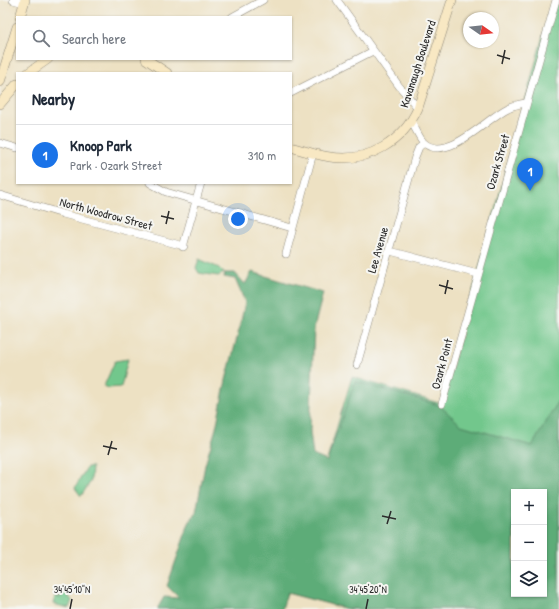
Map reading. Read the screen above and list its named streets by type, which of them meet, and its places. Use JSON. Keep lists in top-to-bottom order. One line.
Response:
{"streets":{"street":["Kavanaugh Boulevard","Ozark Street","North Woodrow Street","Lee Avenue","Ozark Point"]},"crossings":[["Ozark Street","Ozark Point"]],"north":"right","page":{"search":"Search here","heading":"Nearby","list":[{"mark":"1","name":"Knoop Park","note":"Park · Ozark Street","value":"310 m"}],"pins":"1","map_buttons":["+","−"]},"coordinates":["34°45'10\"N","34°45'20\"N"]}
